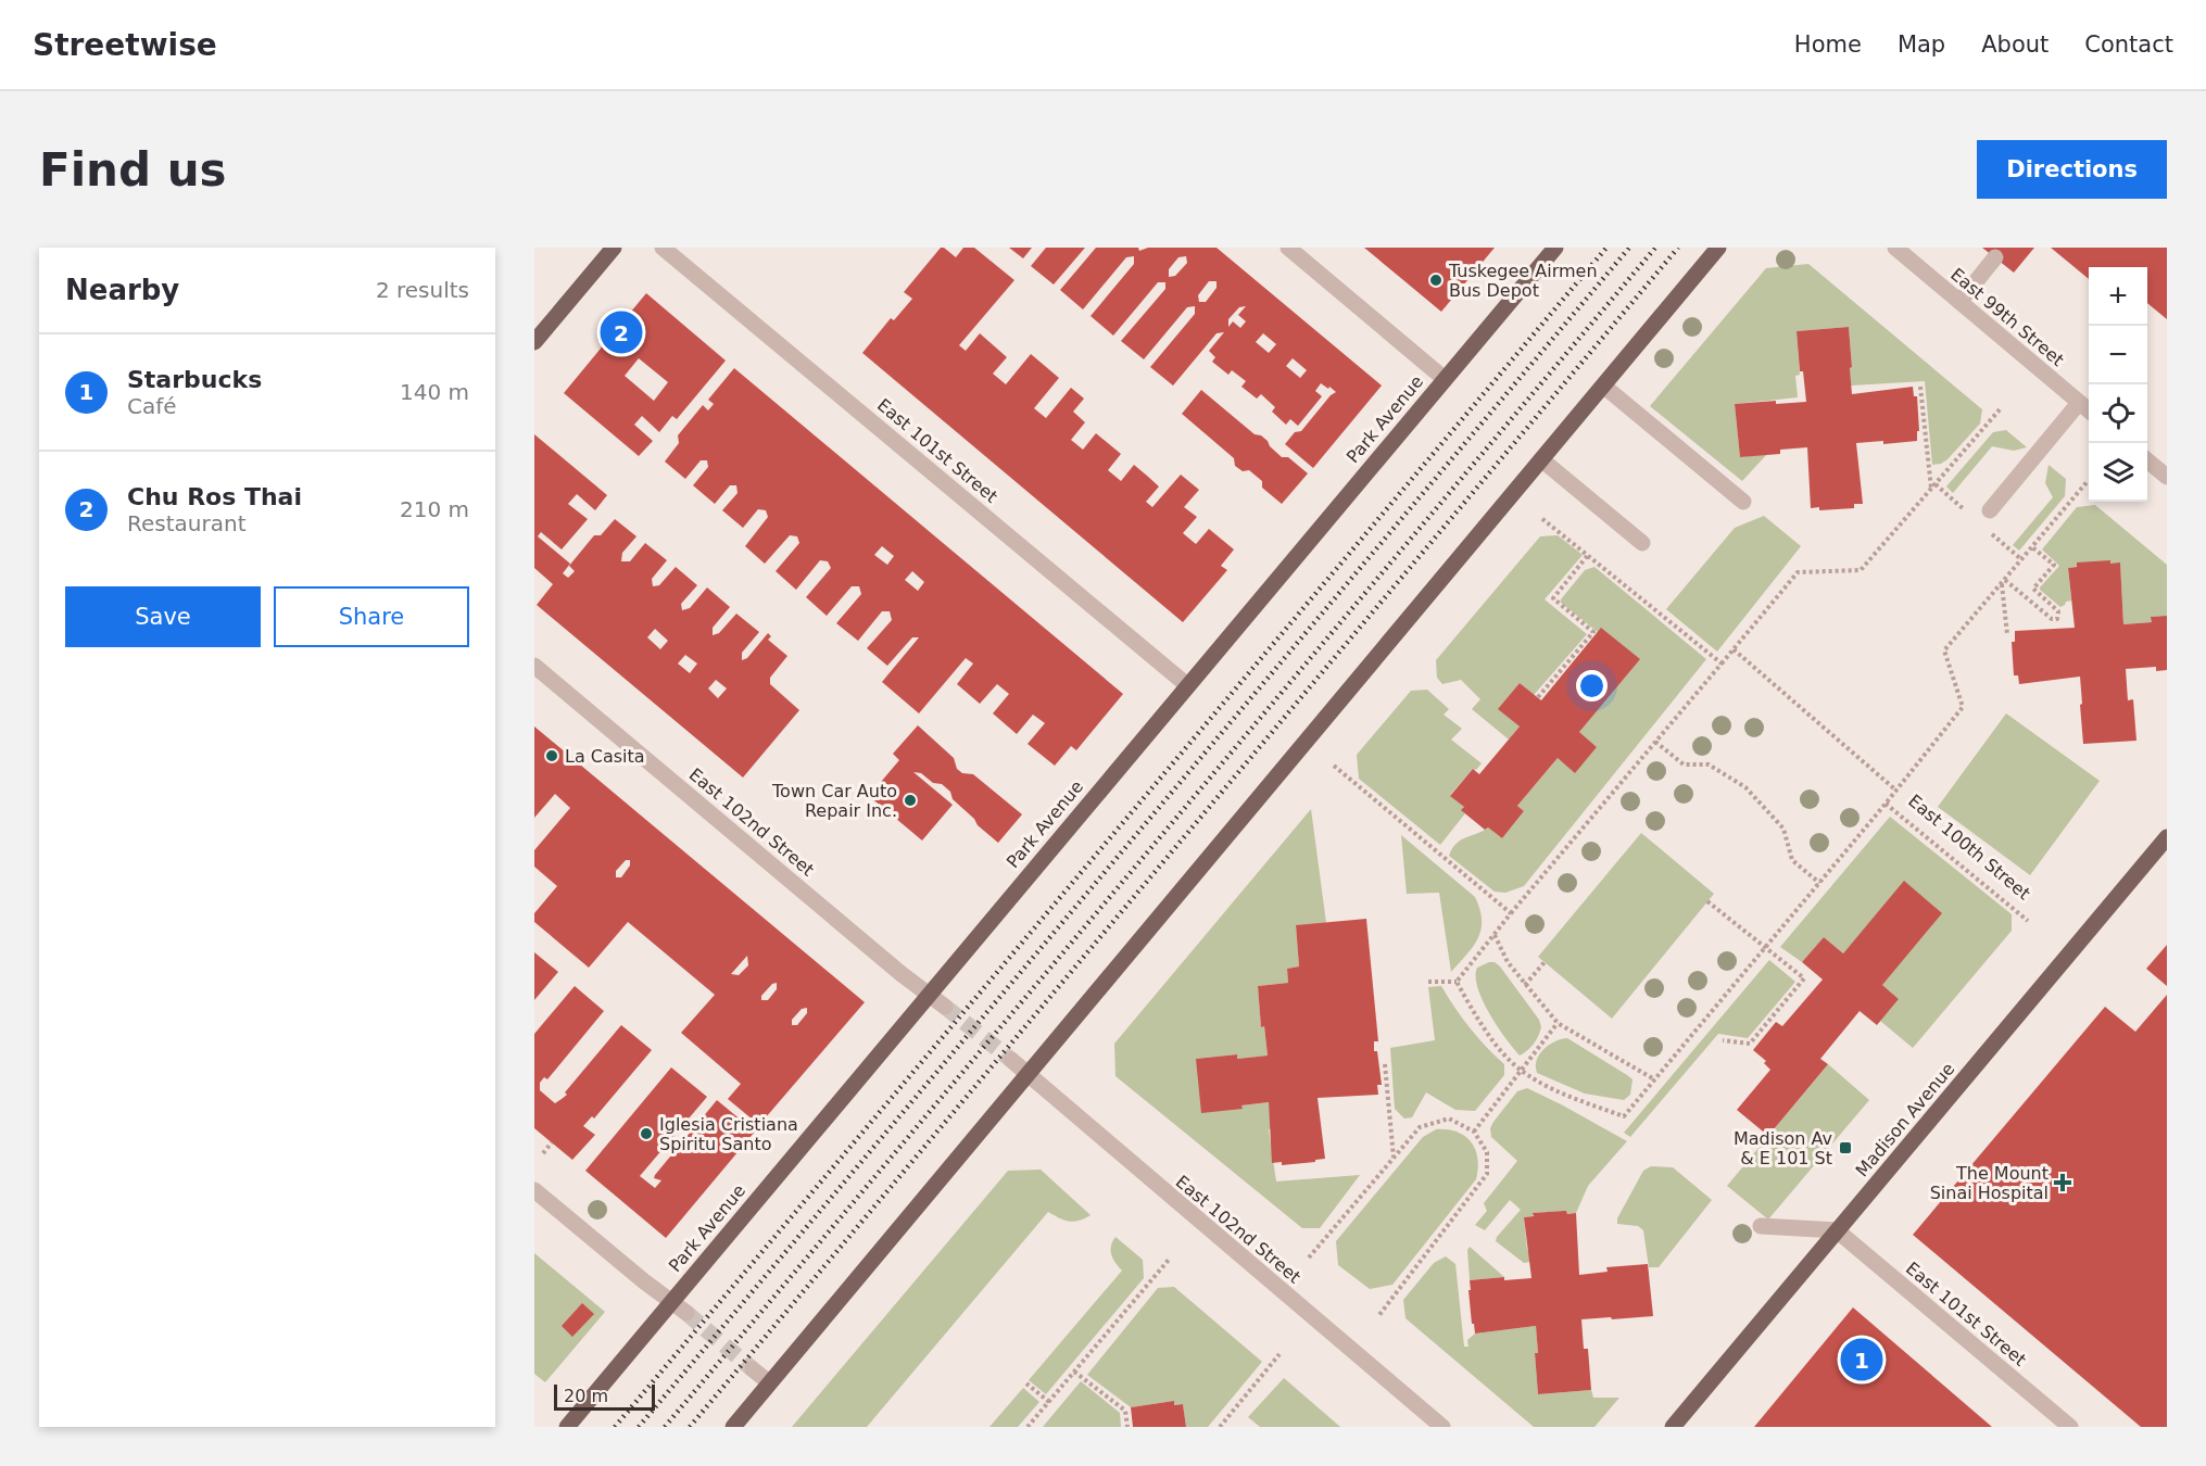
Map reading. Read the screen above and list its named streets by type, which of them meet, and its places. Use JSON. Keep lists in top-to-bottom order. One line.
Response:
{"streets":{"main road":["Park Avenue","Madison Avenue"],"street":["East 99th Street","East 101st Street","East 102nd Street"],"path":["East 100th Street"]},"crossings":[["Park Avenue","East 101st Street"],["Park Avenue","East 102nd Street"],["East 101st Street","Madison Avenue"]],"places":{"other":["Tuskegee Airmen Bus Depot","La Casita","Town Car Auto Repair Inc.","Iglesia Cristiana Spiritu Santo"],"transit":["Madison Av & E 101 St"],"health":["The Mount Sinai Hospital"]},"scale_bar":"20 m","page":{"header":"Streetwise","nav":["Home","Map","About","Contact"],"buttons":["Directions",["Save","Share"]],"title":"Find us","heading":["Nearby","2 results"],"map_buttons":["+","−"],"pins":["2","1"],"list":[{"mark":"1","name":"Starbucks","note":"Café","value":"140 m"},{"mark":"2","name":"Chu Ros Thai","note":"Restaurant","value":"210 m"}],"scale":"20 m"}}
